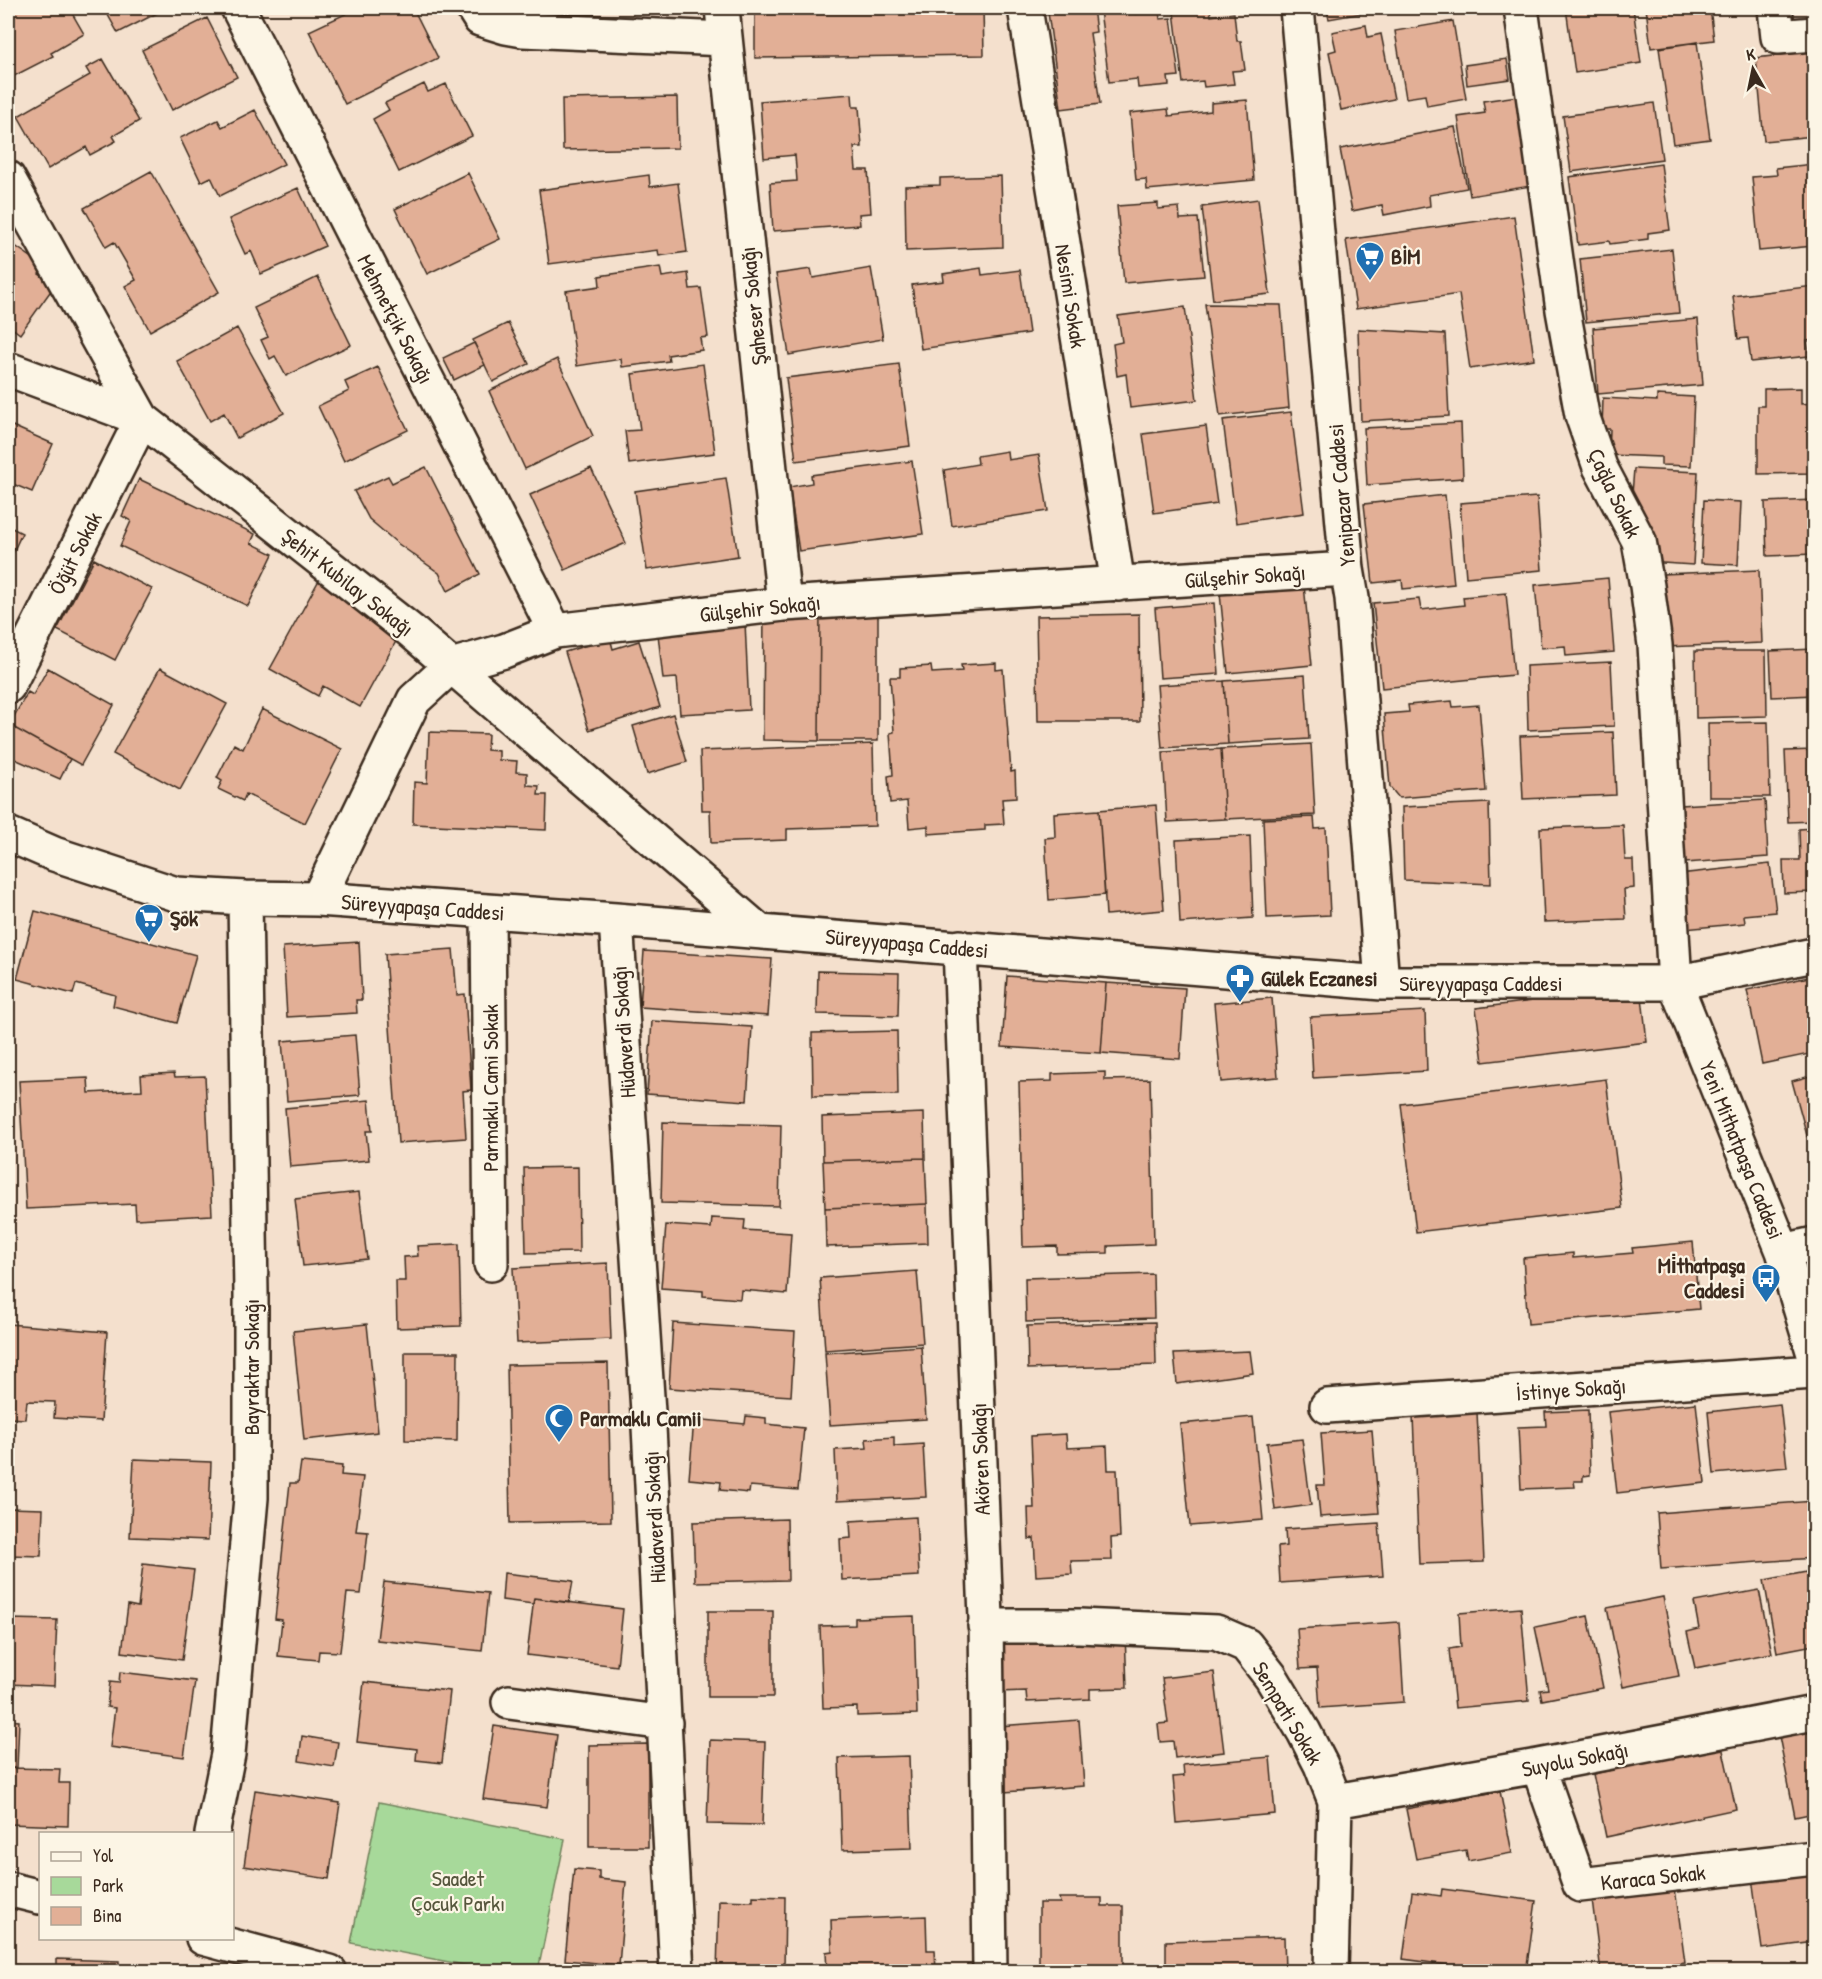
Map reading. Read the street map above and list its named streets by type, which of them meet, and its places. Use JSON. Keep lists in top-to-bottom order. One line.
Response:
{"streets":{"street":["Nesimi Sokak","Şaheser Sokağı","Mehmetçik Sokağı","Çağla Sokak","Yenipazar Caddesi","Öğüt Sokak","Gülşehir Sokağı","Şehit Kubilay Sokağı","Süreyyapaşa Caddesi","Hüdaverdi Sokağı","Parmaklı Cami Sokak","Yeni Mithatpaşa Caddesi","Bayraktar Sokağı","İstinye Sokağı","Akören Sokağı","Sempati Sokak","Suyolu Sokağı","Karaca Sokak"]},"crossings":[["Nesimi Sokak","Gülşehir Sokağı"],["Şaheser Sokağı","Gülşehir Sokağı"],["Mehmetçik Sokağı","Gülşehir Sokağı"],["Çağla Sokak","Süreyyapaşa Caddesi"],["Çağla Sokak","Yeni Mithatpaşa Caddesi"],["Yenipazar Caddesi","Gülşehir Sokağı"],["Yenipazar Caddesi","Süreyyapaşa Caddesi"],["Öğüt Sokak","Şehit Kubilay Sokağı"],["Gülşehir Sokağı","Şehit Kubilay Sokağı"],["Gülşehir Sokağı","Süreyyapaşa Caddesi"],["Şehit Kubilay Sokağı","Süreyyapaşa Caddesi"],["Süreyyapaşa Caddesi","Hüdaverdi Sokağı"],["Süreyyapaşa Caddesi","Parmaklı Cami Sokak"],["Süreyyapaşa Caddesi","Yeni Mithatpaşa Caddesi"],["Süreyyapaşa Caddesi","Bayraktar Sokağı"],["Süreyyapaşa Caddesi","Akören Sokağı"],["Akören Sokağı","Sempati Sokak"],["Sempati Sokak","Suyolu Sokağı"],["Suyolu Sokağı","Karaca Sokak"]],"parks":["Saadet Çocuk Parkı"],"places":{"supermarket":["BİM","Şok"],"pharmacy":["Gülek Eczanesi"],"bus stop":["Mi̇thatpaşa Caddesi̇"],"mosque":["Parmaklı Camii"]},"legend":["Yol","Park","Bina"],"north":"top"}
